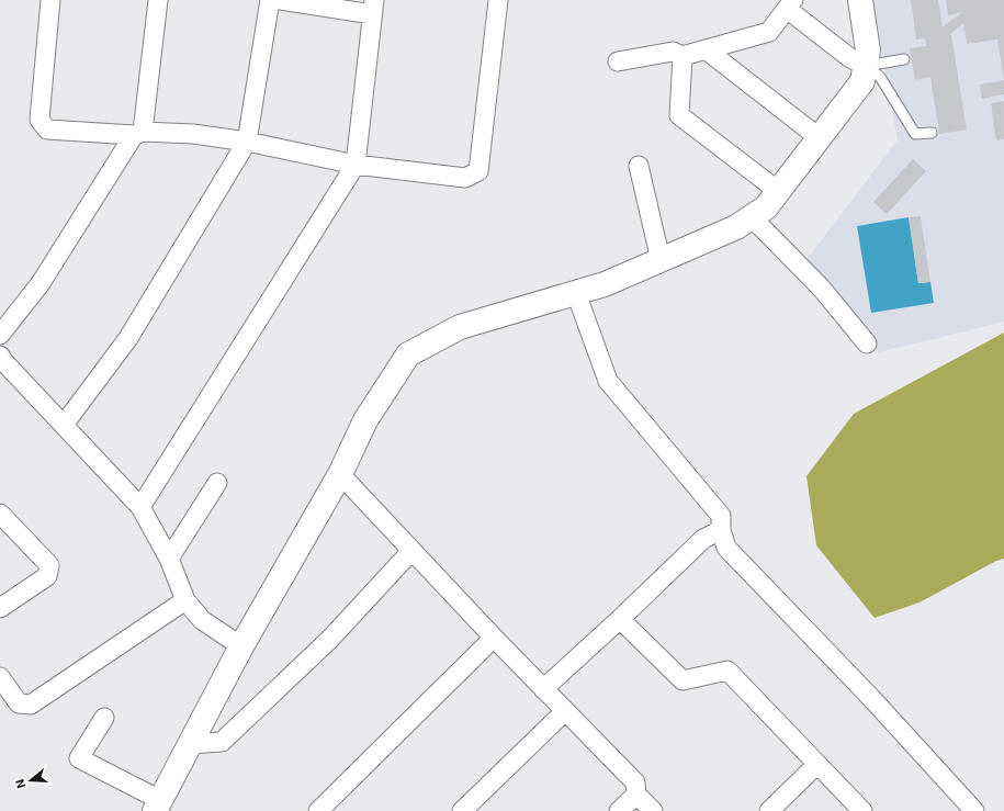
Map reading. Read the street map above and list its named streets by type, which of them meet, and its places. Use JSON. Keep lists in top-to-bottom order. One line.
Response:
{"north":"left"}
